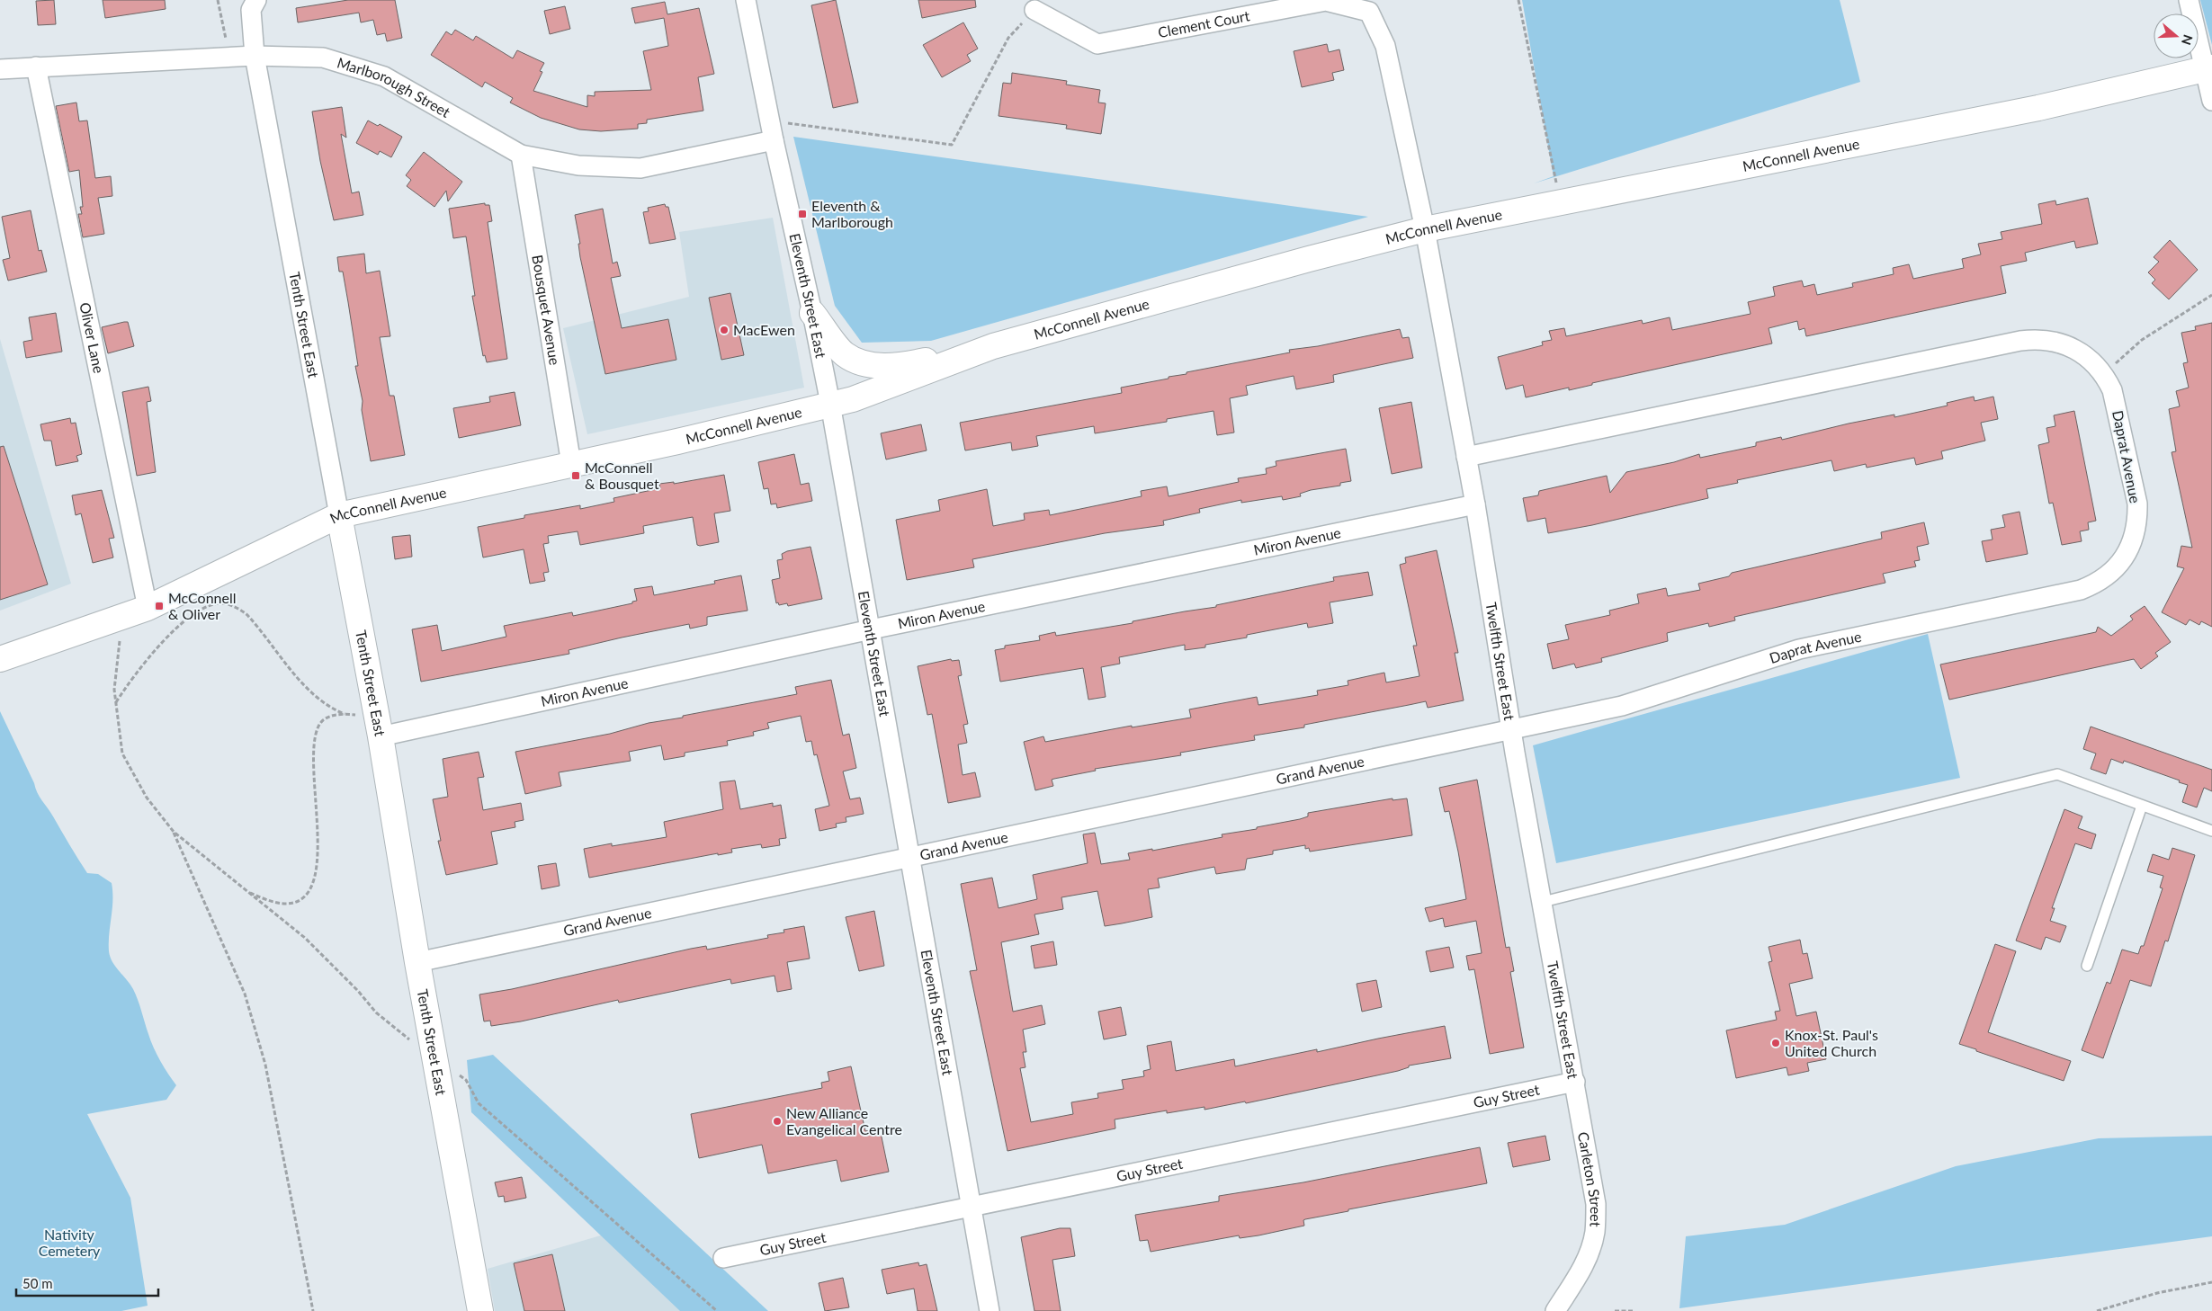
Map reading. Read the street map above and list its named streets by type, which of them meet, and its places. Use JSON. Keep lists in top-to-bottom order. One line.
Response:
{"streets":{"main road":["McConnell Avenue","Tenth Street East"],"street":["Clement Court","Marlborough Street","Eleventh Street East","Bousquet Avenue","Oliver Lane","Daprat Avenue","Miron Avenue","Twelfth Street East","Grand Avenue","Guy Street","Carleton Street"]},"crossings":[["Clement Court","McConnell Avenue"],["Clement Court","Twelfth Street East"],["Marlborough Street","Eleventh Street East"],["Marlborough Street","Bousquet Avenue"],["Marlborough Street","Tenth Street East"],["Marlborough Street","Oliver Lane"],["McConnell Avenue","Eleventh Street East"],["McConnell Avenue","Bousquet Avenue"],["McConnell Avenue","Tenth Street East"],["McConnell Avenue","Oliver Lane"],["McConnell Avenue","Twelfth Street East"],["Eleventh Street East","Miron Avenue"],["Eleventh Street East","Grand Avenue"],["Eleventh Street East","Guy Street"],["Tenth Street East","Miron Avenue"],["Tenth Street East","Grand Avenue"],["Daprat Avenue","Twelfth Street East"],["Daprat Avenue","Grand Avenue"],["Miron Avenue","Twelfth Street East"],["Twelfth Street East","Grand Avenue"],["Twelfth Street East","Guy Street"],["Twelfth Street East","Carleton Street"],["Guy Street","Carleton Street"]],"parks":["Nativity Cemetery"],"places":{"transit":["Eleventh & Marlborough","McConnell & Bousquet","McConnell & Oliver"],"other":["MacEwen","Knox-St. Paul's United Church","New Alliance Evangelical Centre"]},"scale_bar":"50 m","north":"right"}
